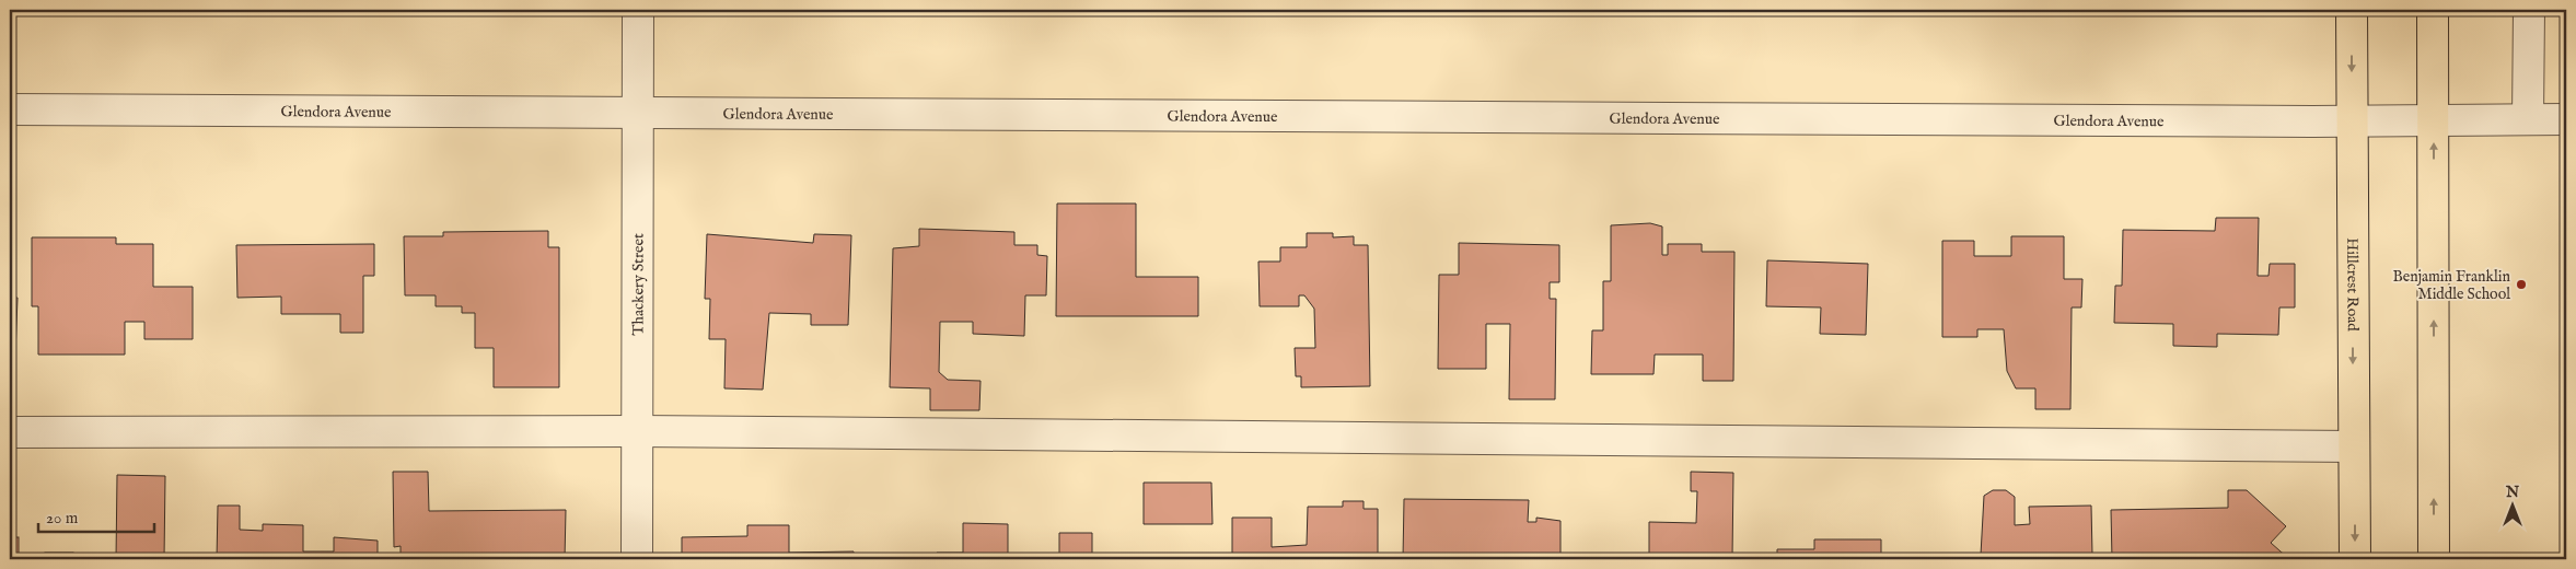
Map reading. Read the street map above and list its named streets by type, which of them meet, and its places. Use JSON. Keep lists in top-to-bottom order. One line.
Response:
{"streets":{"main road":["Hillcrest Road"],"street":["Glendora Avenue","Thackery Street"]},"crossings":[["Glendora Avenue","Thackery Street"],["Glendora Avenue","Hillcrest Road"]],"places":["Benjamin Franklin Middle School"],"scale_bar":"20 m","north":"top"}
